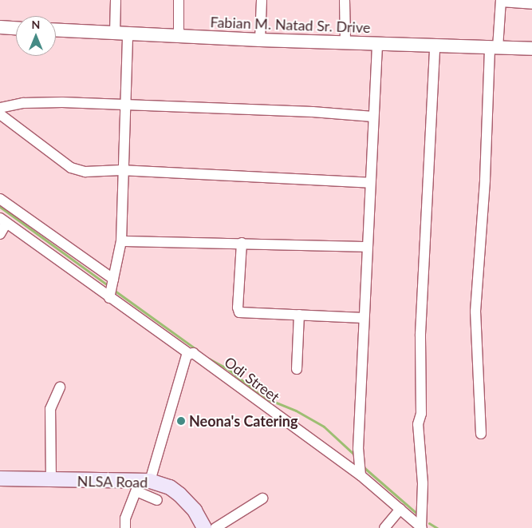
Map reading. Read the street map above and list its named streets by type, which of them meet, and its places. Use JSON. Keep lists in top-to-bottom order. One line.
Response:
{"streets":{"main road":["NLSA Road"],"street":["Fabian M. Natad Sr. Drive","Odi Street"]},"places":["Neona's Catering"],"north":"top"}
